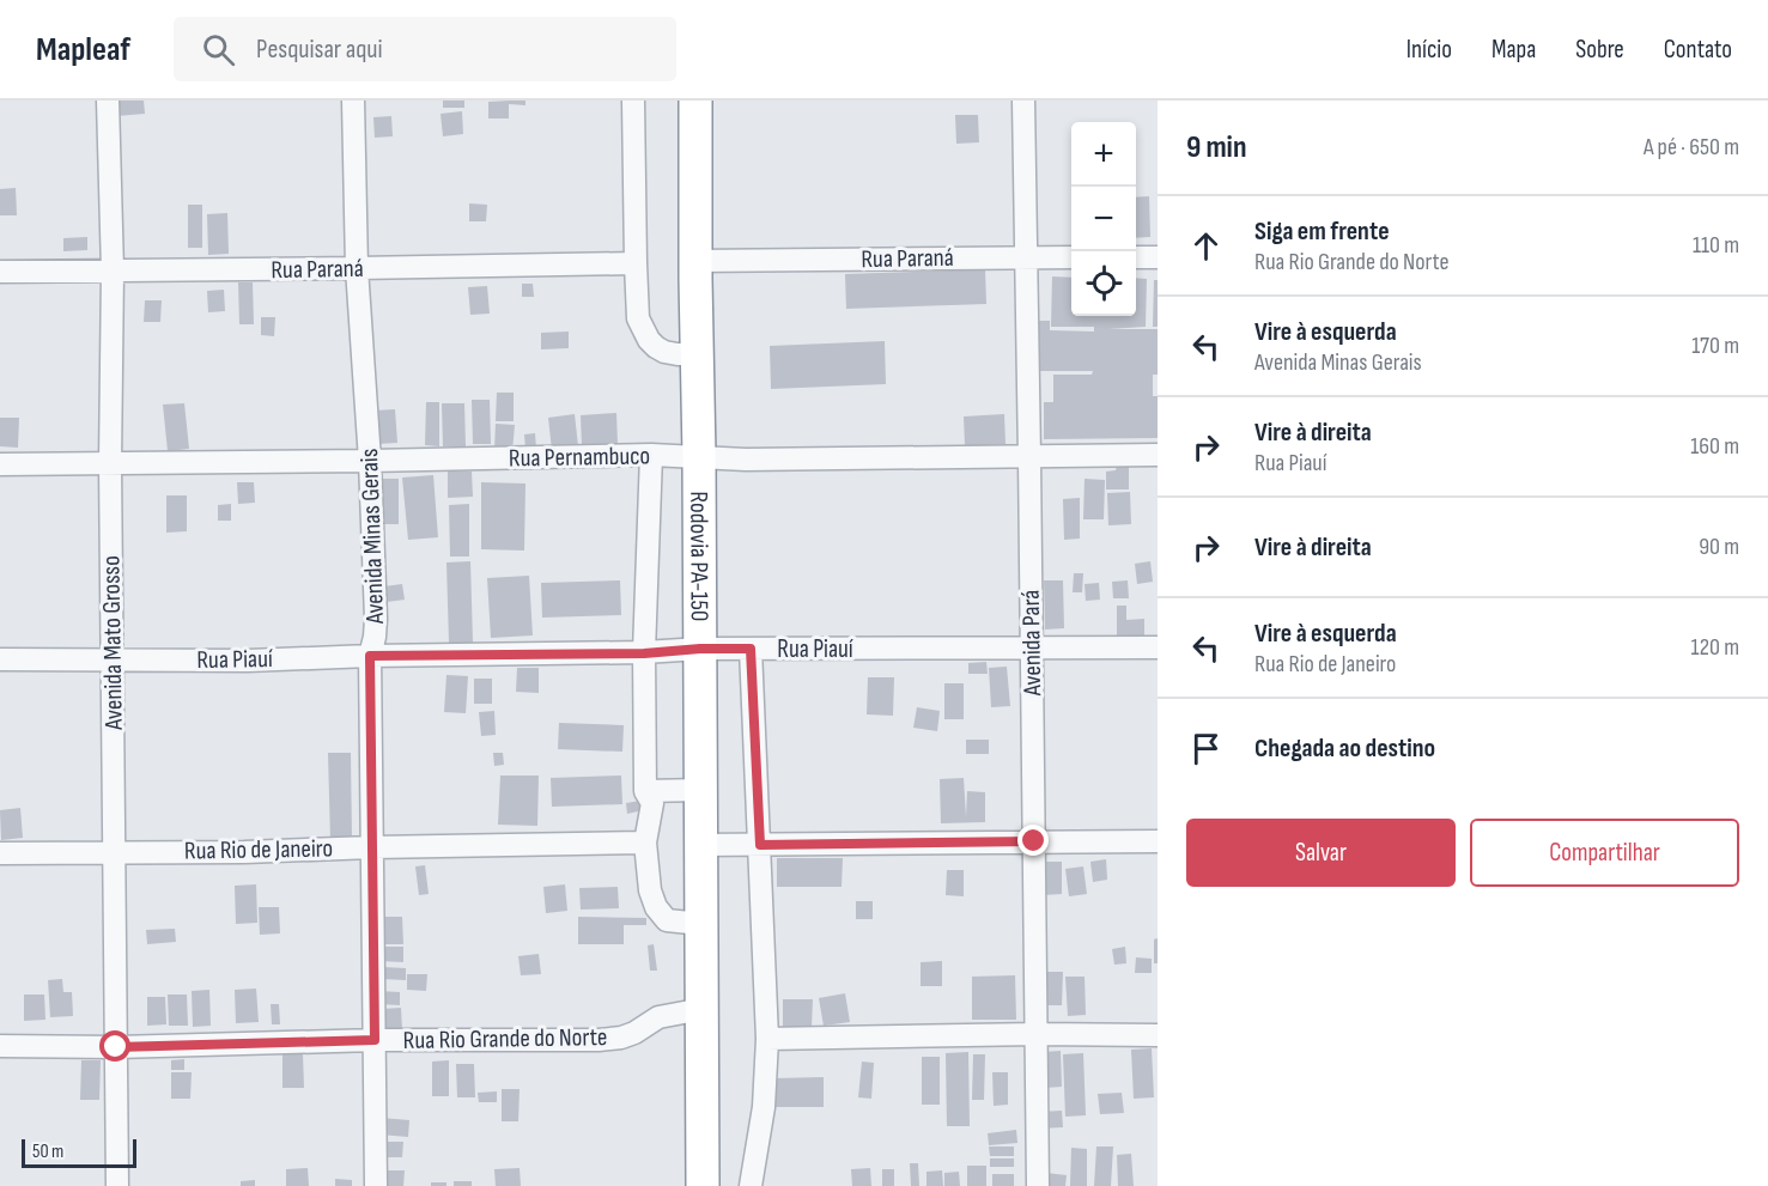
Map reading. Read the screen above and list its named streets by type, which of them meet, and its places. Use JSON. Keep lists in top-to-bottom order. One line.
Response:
{"streets":{"highway":["Rodovia PA-150"],"street":["Rua Paraná","Rua Pernambuco","Avenida Minas Gerais","Avenida Mato Grosso","Avenida Pará","Rua Piauí","Rua Rio de Janeiro","Rua Rio Grande do Norte"]},"crossings":[["Rua Paraná","Avenida Minas Gerais"],["Rua Paraná","Rodovia PA-150"],["Rua Paraná","Avenida Mato Grosso"],["Rua Paraná","Avenida Pará"],["Rua Pernambuco","Avenida Minas Gerais"],["Rua Pernambuco","Rodovia PA-150"],["Rua Pernambuco","Avenida Mato Grosso"],["Rua Pernambuco","Avenida Pará"],["Avenida Minas Gerais","Rua Piauí"],["Avenida Minas Gerais","Rua Rio de Janeiro"],["Avenida Minas Gerais","Rua Rio Grande do Norte"],["Rodovia PA-150","Rua Piauí"],["Rodovia PA-150","Rua Rio Grande do Norte"],["Avenida Mato Grosso","Rua Piauí"],["Avenida Mato Grosso","Rua Rio de Janeiro"],["Avenida Mato Grosso","Rua Rio Grande do Norte"],["Avenida Pará","Rua Piauí"]],"scale_bar":"50 m","page":{"header":"Mapleaf","search":"Pesquisar aqui","nav":["Início","Mapa","Sobre","Contato"],"heading":["9 min","A pé · 650 m"],"map_buttons":["+","−"],"list":[["Siga em frente","Rua Rio Grande do Norte","110 m"],["Vire à esquerda","Avenida Minas Gerais","170 m"],["Vire à direita","Rua Piauí","160 m"],["Vire à direita","90 m"],["Vire à esquerda","Rua Rio de Janeiro","120 m"],"Chegada ao destino"],"buttons":["Salvar","Compartilhar"],"scale":"50 m"}}
